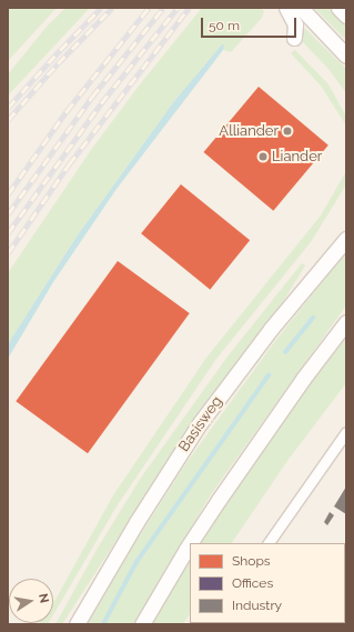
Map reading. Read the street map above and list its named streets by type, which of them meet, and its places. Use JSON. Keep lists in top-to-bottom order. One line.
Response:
{"streets":{"main road":["Basisweg"]},"places":["Alliander","Liander"],"legend":["Shops","Offices","Industry"],"scale_bar":"50 m","north":"right"}
